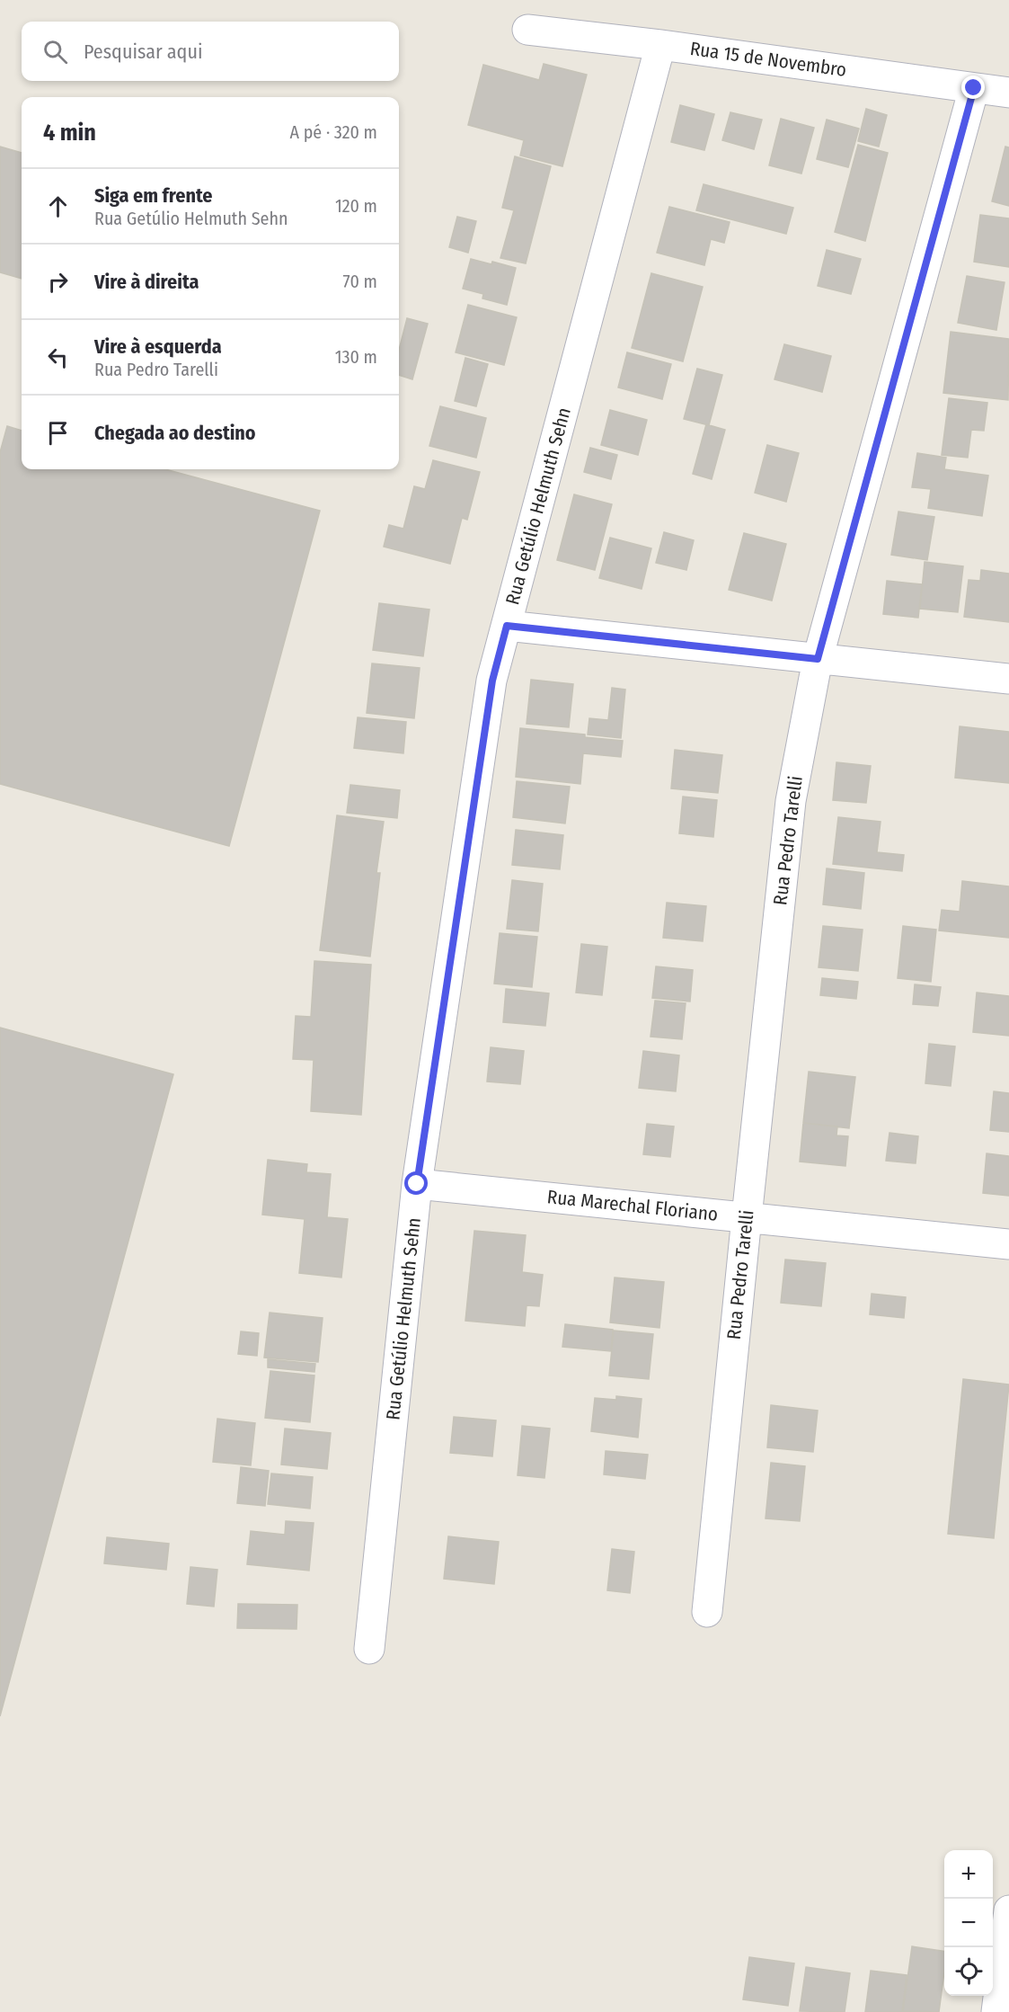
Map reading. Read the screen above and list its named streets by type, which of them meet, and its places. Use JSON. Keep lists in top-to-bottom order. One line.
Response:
{"streets":{"street":["Rua 15 de Novembro","Rua Getúlio Helmuth Sehn","Rua Pedro Tarelli","Rua Marechal Floriano"]},"crossings":[["Rua 15 de Novembro","Rua Getúlio Helmuth Sehn"],["Rua 15 de Novembro","Rua Pedro Tarelli"],["Rua Getúlio Helmuth Sehn","Rua Marechal Floriano"],["Rua Pedro Tarelli","Rua Marechal Floriano"]],"page":{"search":"Pesquisar aqui","heading":["4 min","A pé · 320 m"],"list":[["Siga em frente","Rua Getúlio Helmuth Sehn","120 m"],["Vire à direita","70 m"],["Vire à esquerda","Rua Pedro Tarelli","130 m"],"Chegada ao destino"],"map_buttons":["+","−"]}}
